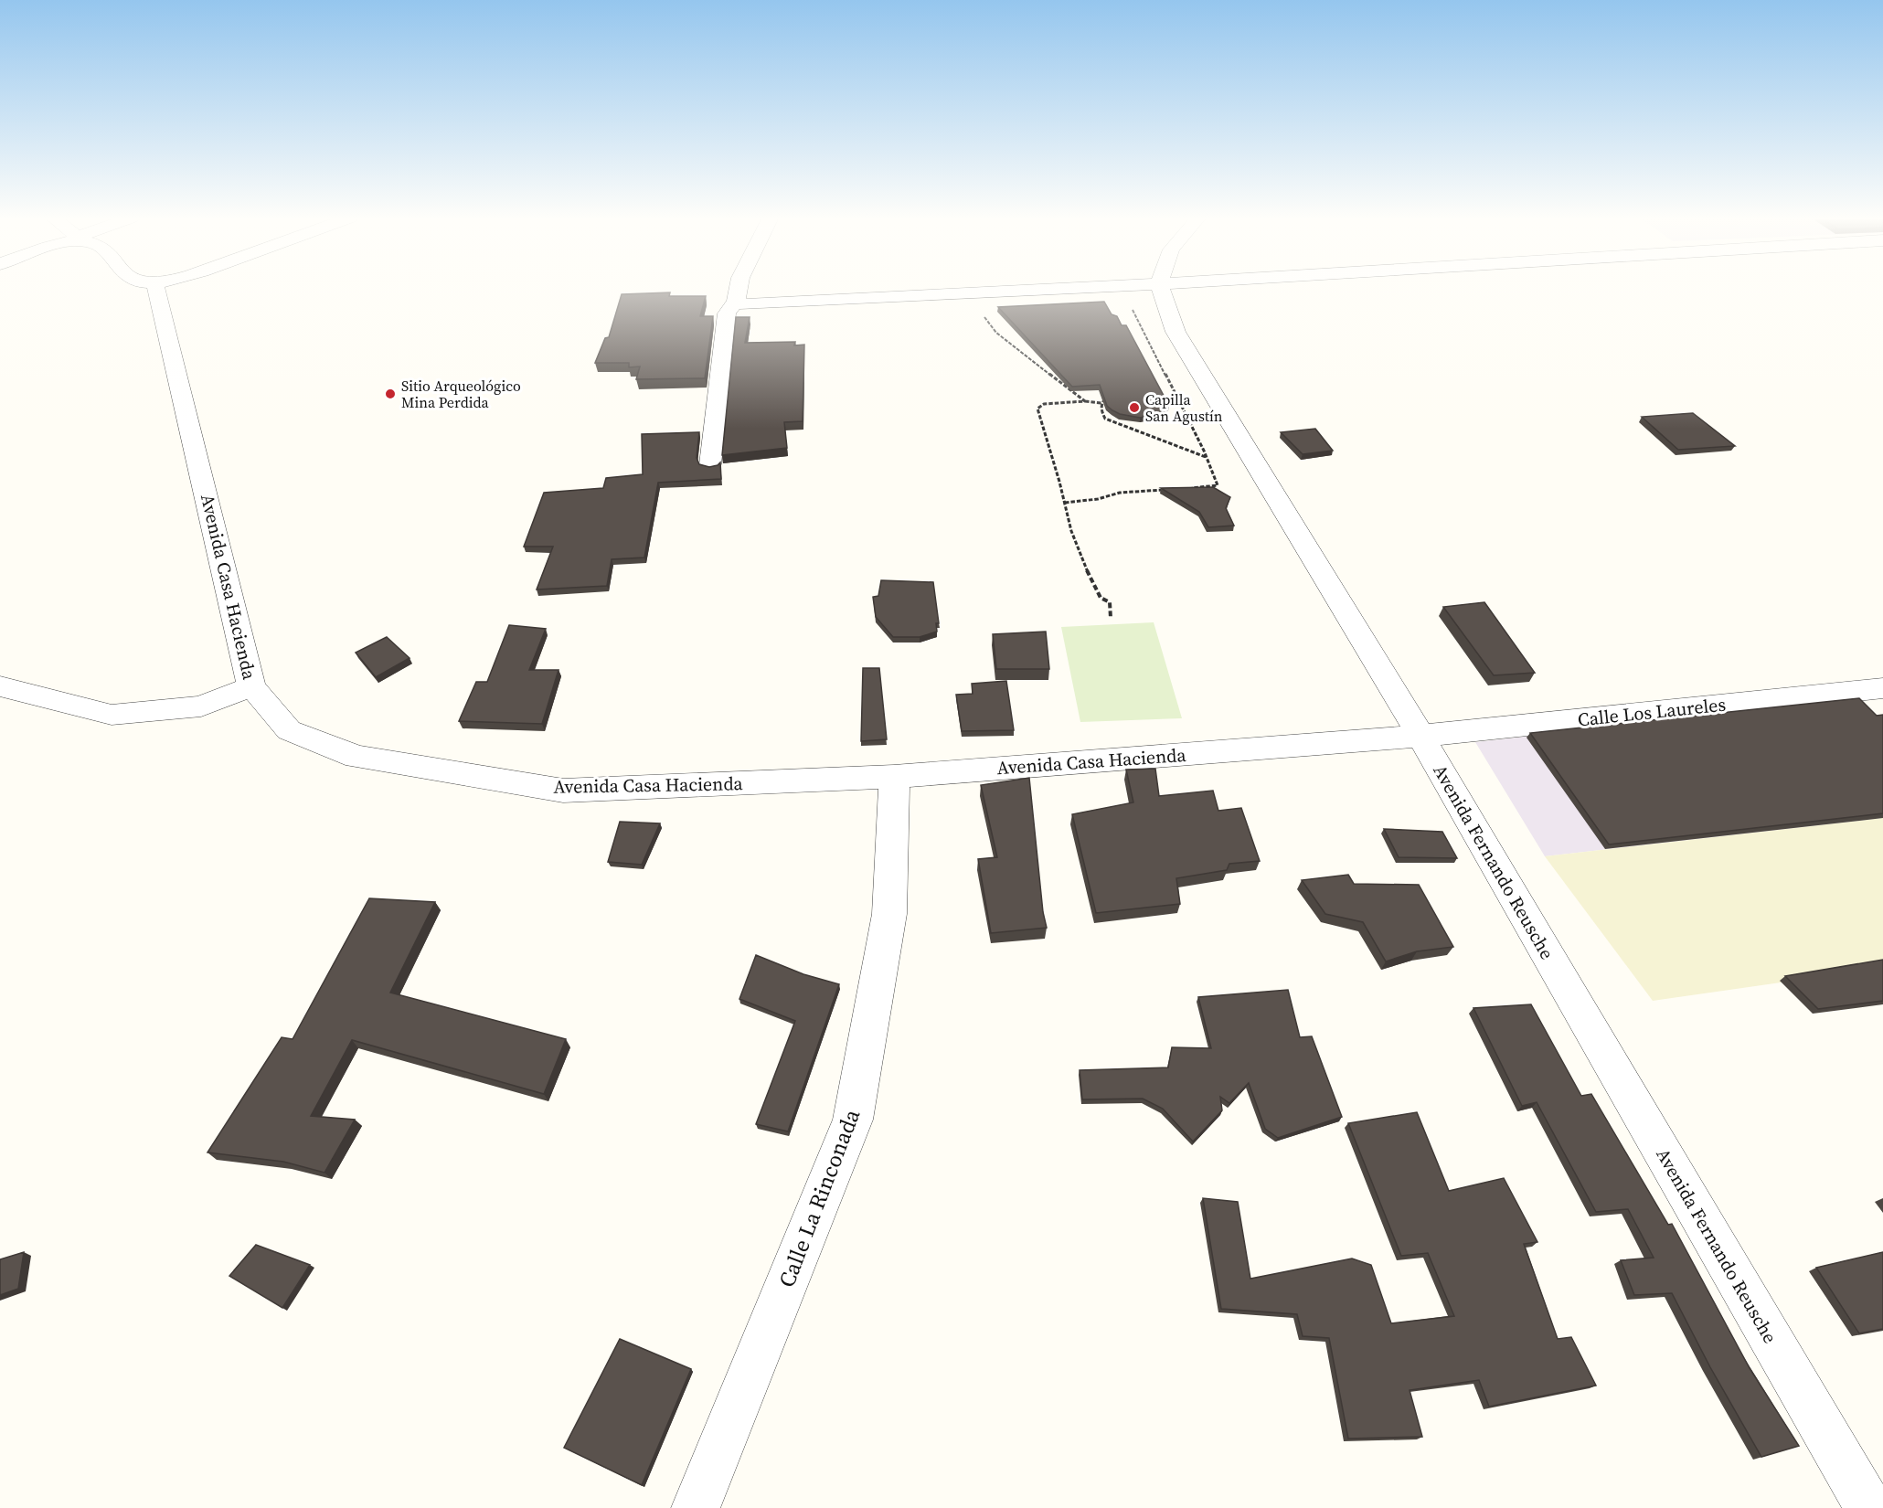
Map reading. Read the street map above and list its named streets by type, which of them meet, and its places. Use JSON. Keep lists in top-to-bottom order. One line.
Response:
{"streets":{"street":["Avenida Casa Hacienda","Calle Los Laureles","Avenida Fernando Reusche","Calle La Rinconada"]},"crossings":[["Avenida Casa Hacienda","Calle Los Laureles"],["Avenida Casa Hacienda","Avenida Fernando Reusche"],["Avenida Casa Hacienda","Calle La Rinconada"],["Calle Los Laureles","Avenida Fernando Reusche"]],"places":["Sitio Arqueológico Mina Perdida","Capilla San Agustín"]}
